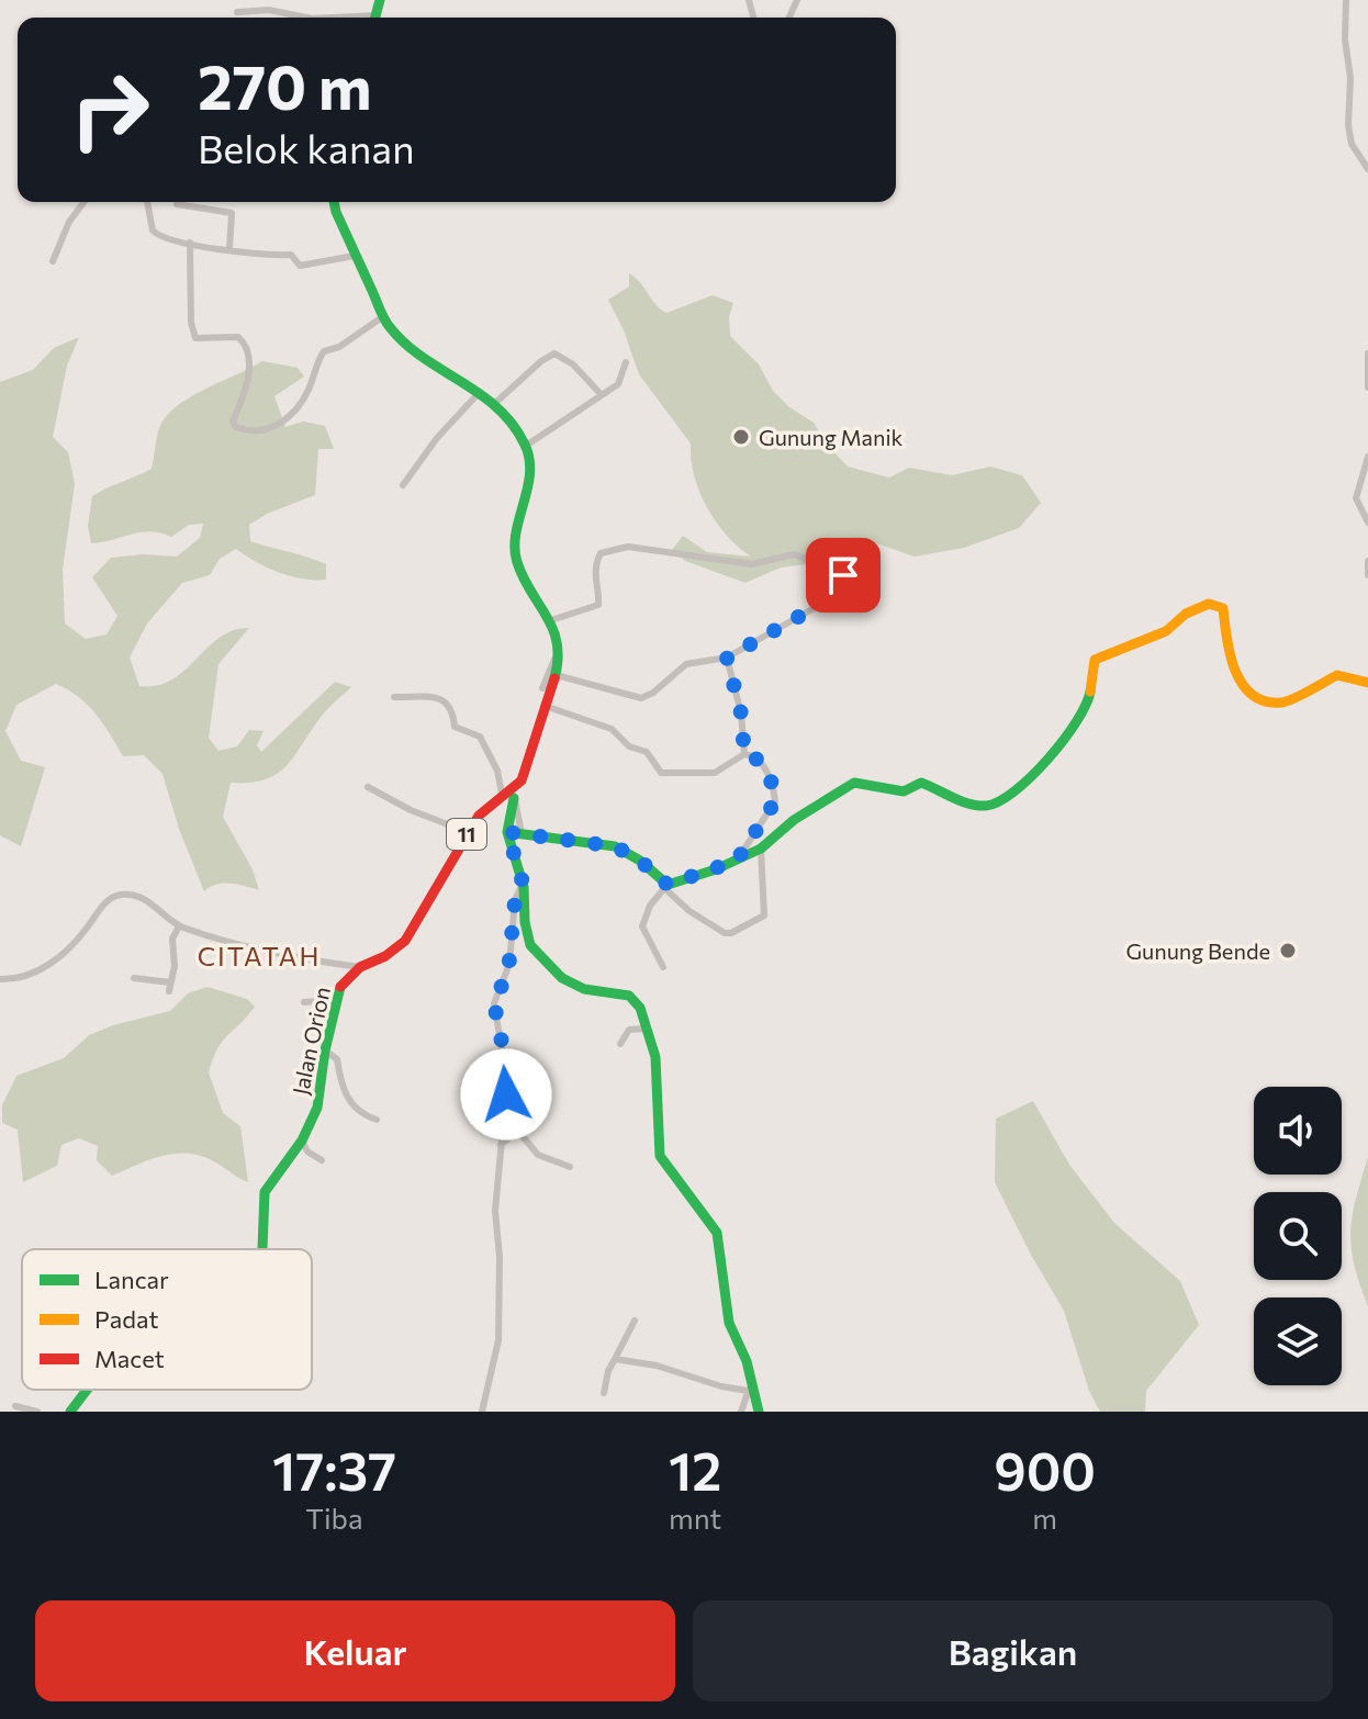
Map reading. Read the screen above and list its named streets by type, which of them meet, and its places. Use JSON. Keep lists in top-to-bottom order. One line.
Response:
{"streets":{"main road":["11","Jalan Orion"]},"districts":["CITATAH"],"places":["Gunung Manik","Gunung Bende"],"legend":["Lancar","Padat","Macet"],"page":{"turn":["270 m","Belok kanan"],"eta":["17:37","Tiba","12","mnt","900","m"],"buttons":["Keluar","Bagikan"]}}
